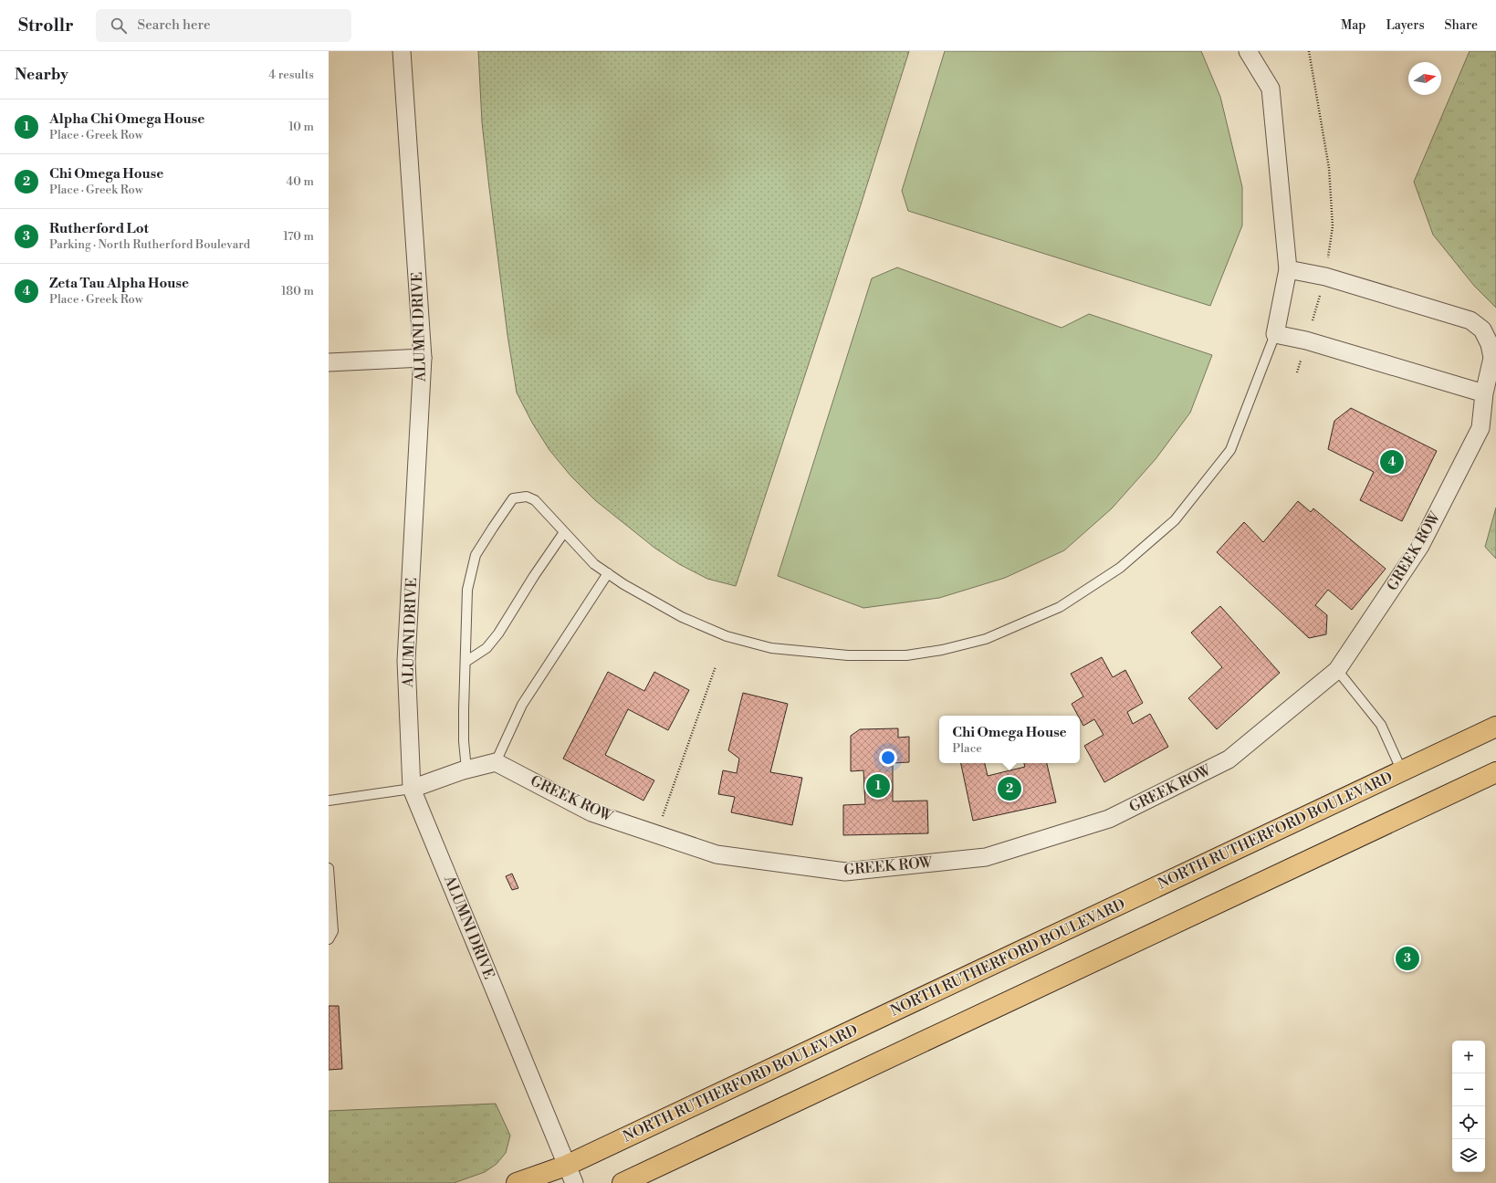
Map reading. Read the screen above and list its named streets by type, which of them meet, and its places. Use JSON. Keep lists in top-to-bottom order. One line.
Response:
{"streets":{"main road":["NORTH RUTHERFORD BOULEVARD"],"street":["ALUMNI DRIVE","GREEK ROW"]},"crossings":[["ALUMNI DRIVE","NORTH RUTHERFORD BOULEVARD"]],"north":"right","page":{"header":"Strollr","search":"Search here","nav":["Map","Layers","Share"],"heading":["Nearby","4 results"],"list":[{"mark":"1","name":"Alpha Chi Omega House","note":"Place · Greek Row","value":"10 m"},{"mark":"2","name":"Chi Omega House","note":"Place · Greek Row","value":"40 m"},{"mark":"3","name":"Rutherford Lot","note":"Parking · North Rutherford Boulevard","value":"170 m"},{"mark":"4","name":"Zeta Tau Alpha House","note":"Place · Greek Row","value":"180 m"}],"pins":["4","1","2","3"],"popup":["Chi Omega House","Place"],"map_buttons":["+","−"]}}
